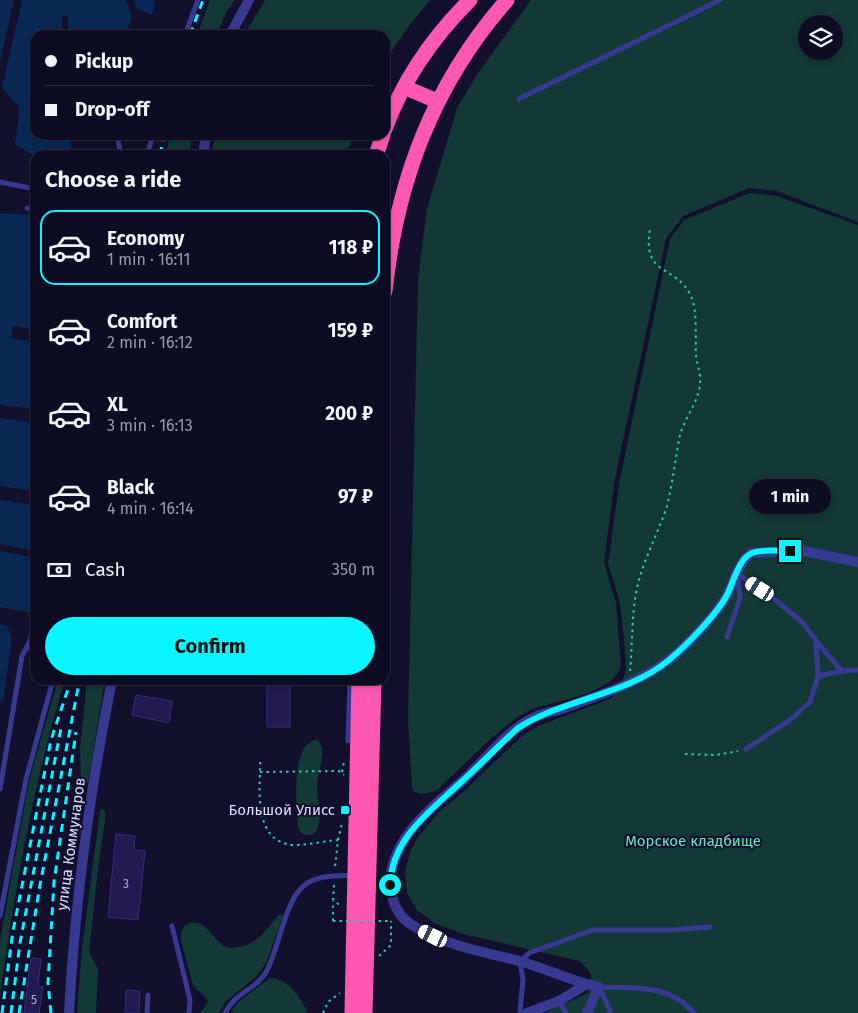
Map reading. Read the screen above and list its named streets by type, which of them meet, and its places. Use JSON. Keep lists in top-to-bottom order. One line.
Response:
{"streets":{"street":["улица Коммунаров"]},"parks":["Морское кладбище"],"places":{"transit":["Большой Улисс"]},"house_numbers":["3","5"],"page":{"banner":["Pickup","Drop-off"],"heading":"Choose a ride","list":[{"name":"Economy","note":"1 min · 16:11","value":"118 ₽"},{"name":"Comfort","note":"2 min · 16:12","value":"159 ₽"},{"name":"XL","note":"3 min · 16:13","value":"200 ₽"},{"name":"Black","note":"4 min · 16:14","value":"97 ₽"}],"bubble":"1 min","pay":["Cash","350 m"],"buttons":"Confirm"}}
